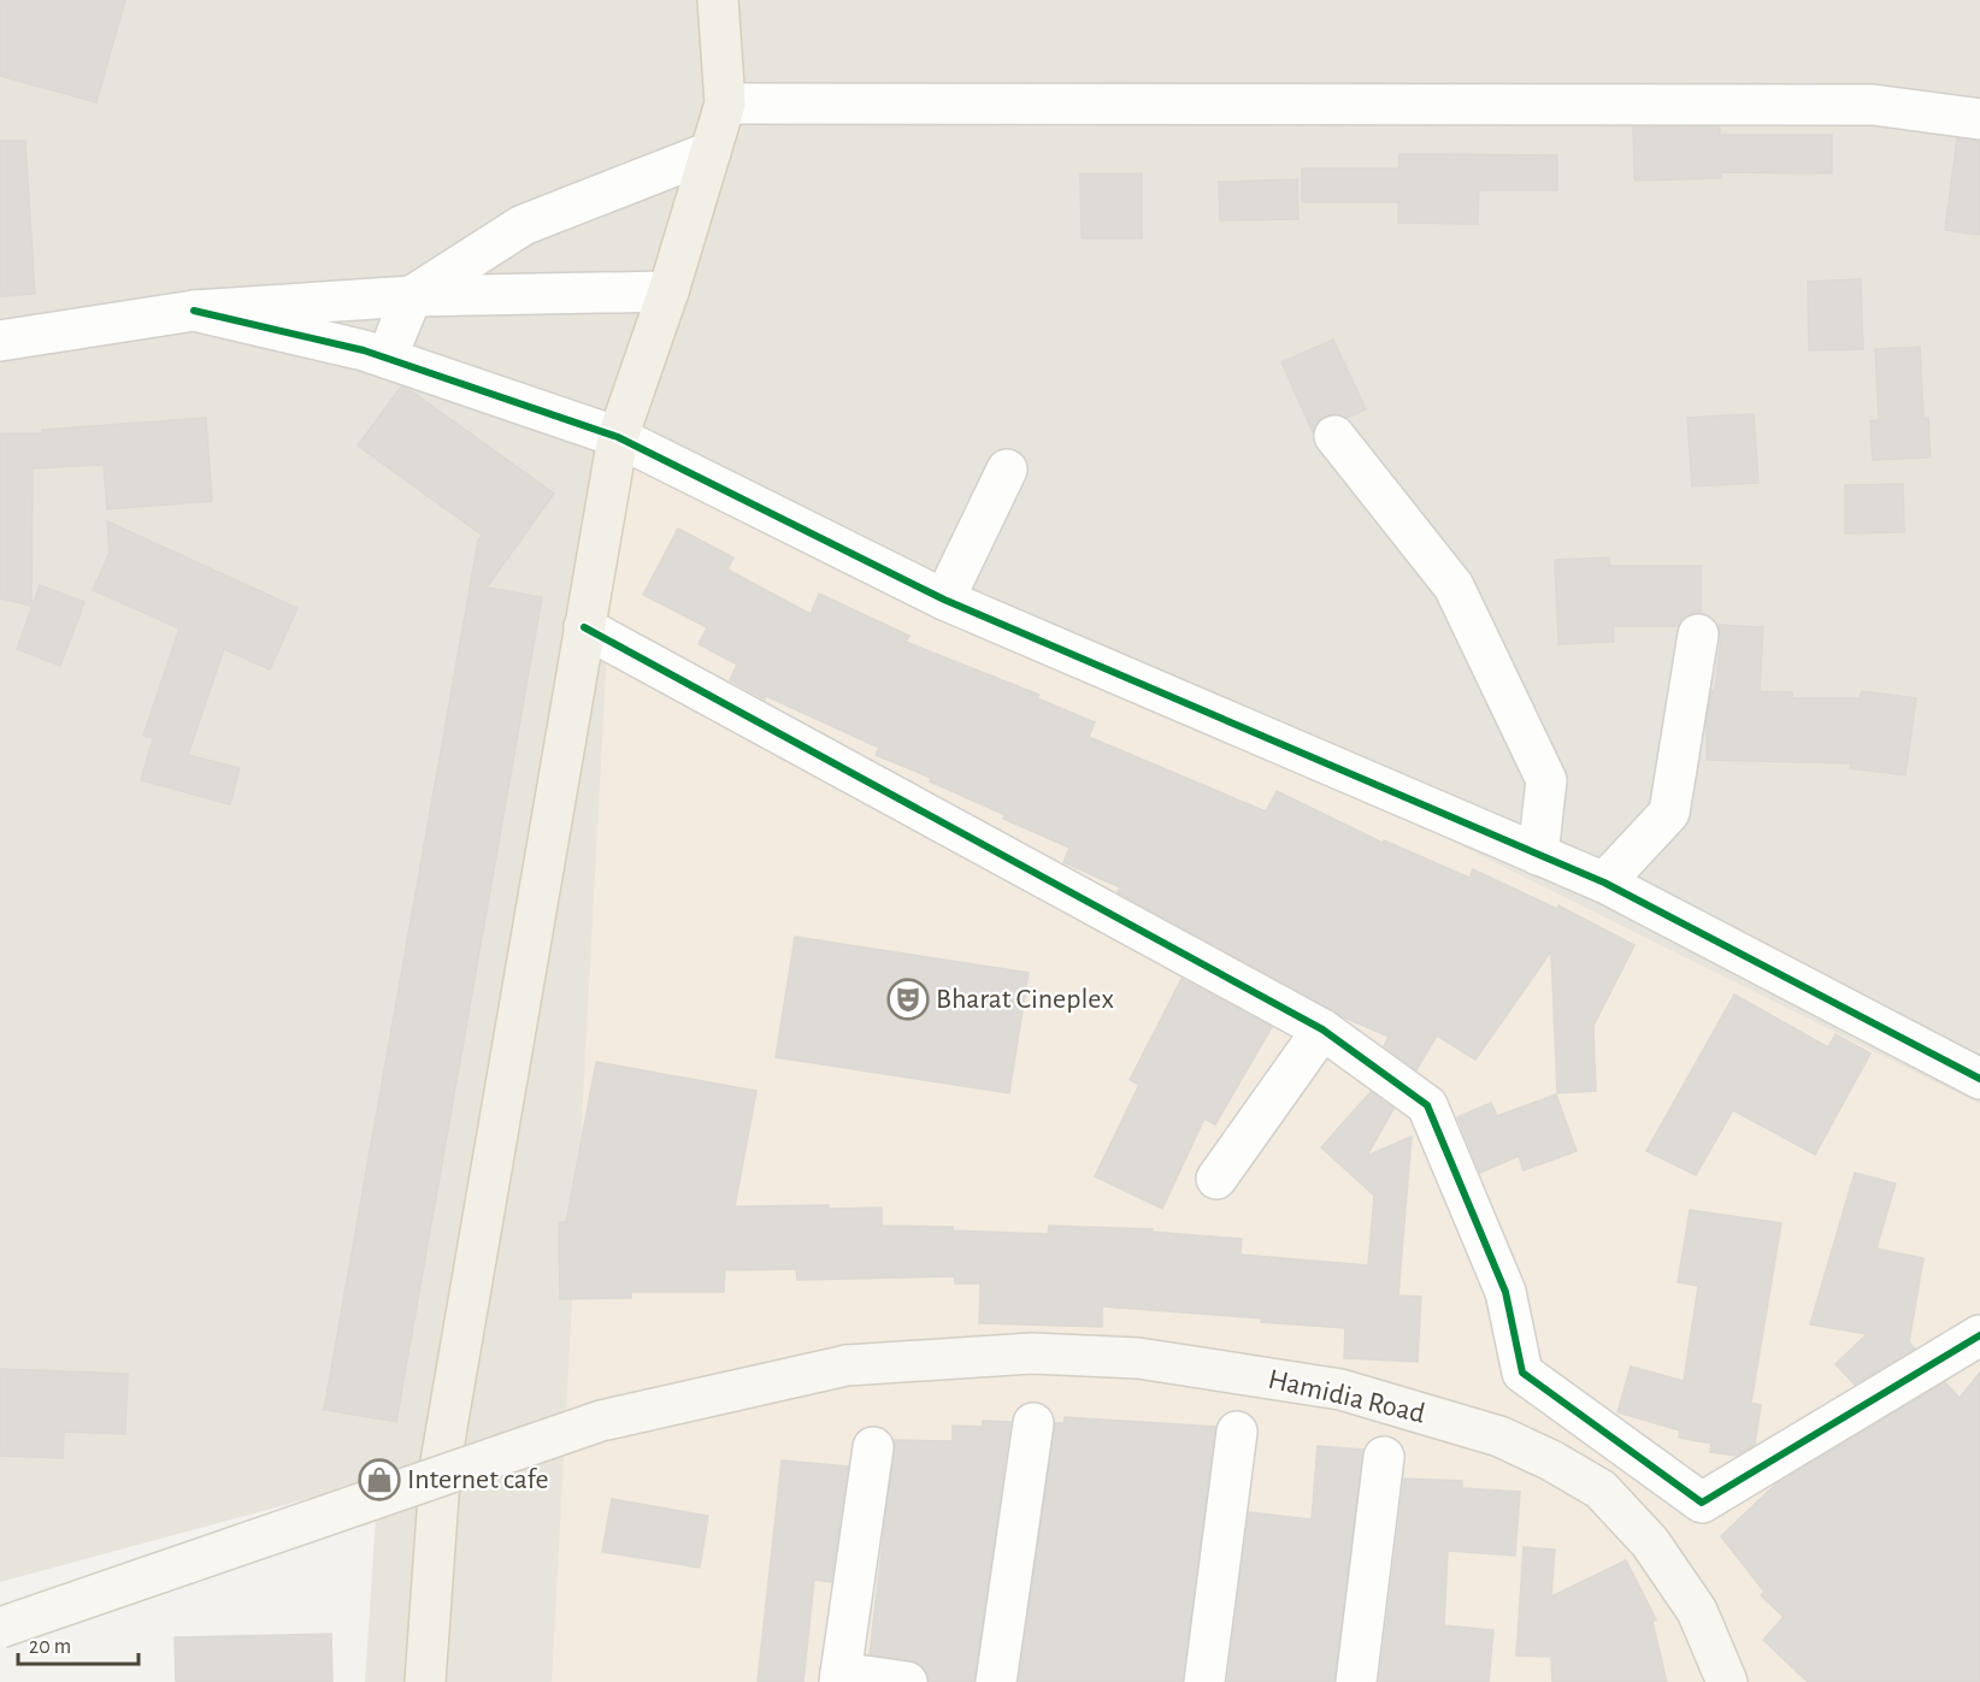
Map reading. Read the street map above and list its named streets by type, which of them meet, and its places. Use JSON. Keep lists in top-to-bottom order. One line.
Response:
{"streets":{"main road":["Hamidia Road"]},"places":{"theatre":["Bharat Cineplex"],"shop":["Internet cafe"]},"scale_bar":"20 m"}
